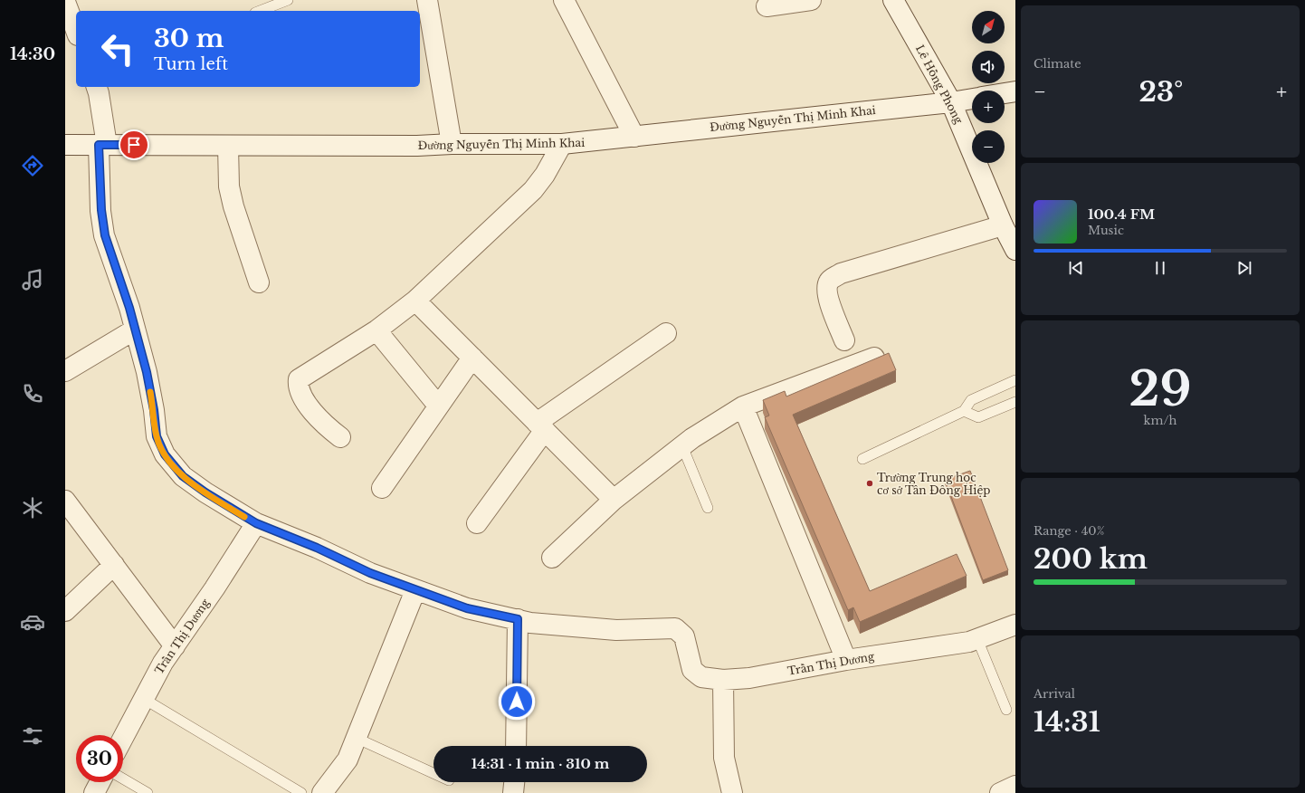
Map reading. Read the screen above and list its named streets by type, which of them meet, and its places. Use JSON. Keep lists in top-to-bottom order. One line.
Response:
{"streets":{"street":["Lê Hồng Phong","Đường Nguyễn Thị Minh Khai","Trần Thị Dương"]},"crossings":[["Lê Hồng Phong","Đường Nguyễn Thị Minh Khai"]],"places":["Trường Trung học cơ sở Tân Đông Hiệp"],"north":"top right","page":{"tabs":"14:30","tile":["Climate",["29","km/h"],["Range · 40%","200 km"],["Arrival","14:31"]],"map_buttons":["+","−"],"turn":["30 m","Turn left"],"heat":["−","23°","+"],"song":["100.4 FM","Music"],"limit":"30","trip":"14:31 · 1 min · 310 m"}}
